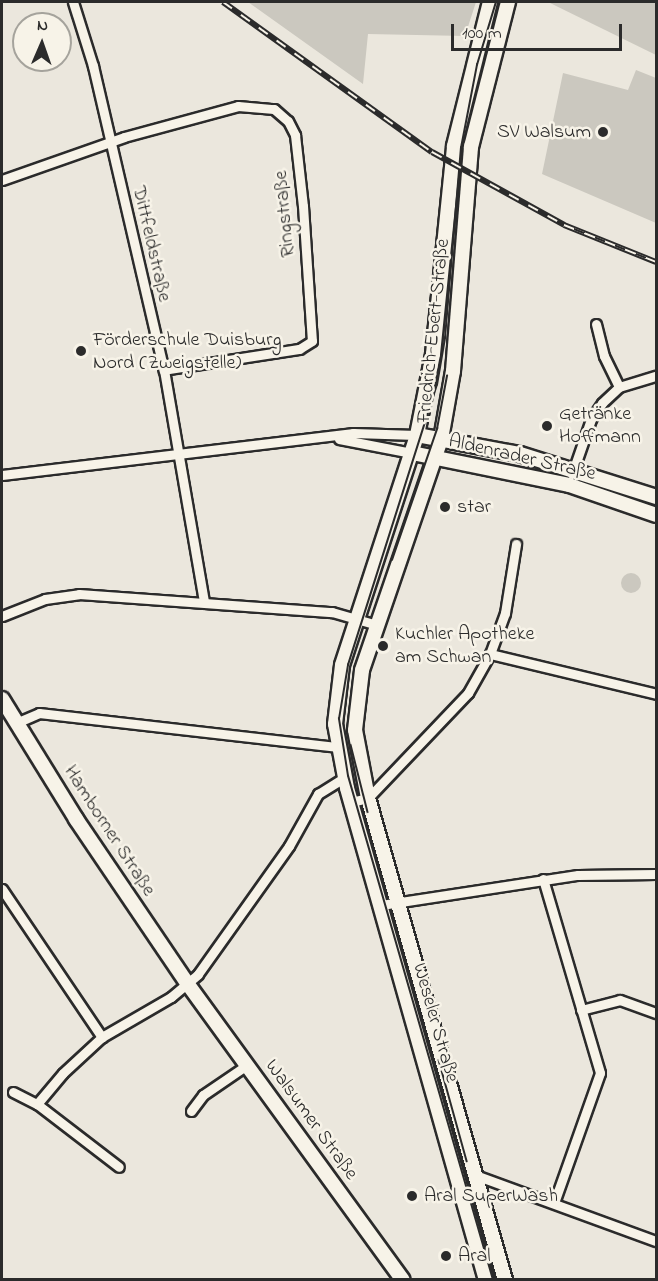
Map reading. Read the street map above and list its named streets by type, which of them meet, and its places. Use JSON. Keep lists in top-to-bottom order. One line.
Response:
{"streets":{"main road":["Friedrich-Ebert-Straße","Aldenrader Straße","Hamborner Straße","Weseler Straße","Walsumer Straße"],"street":["Ringstraße","Dittfeldstraße"]},"crossings":[["Ringstraße","Dittfeldstraße"],["Friedrich-Ebert-Straße","Aldenrader Straße"],["Friedrich-Ebert-Straße","Weseler Straße"],["Hamborner Straße","Walsumer Straße"]],"places":["SV Walsum","Förderschule Duisburg Nord (Zweigstelle)","Getränke Hoffmann","star","Kuchler Apotheke am Schwan","Aral SuperWash","Aral"],"scale_bar":"100 m","north":"top"}
